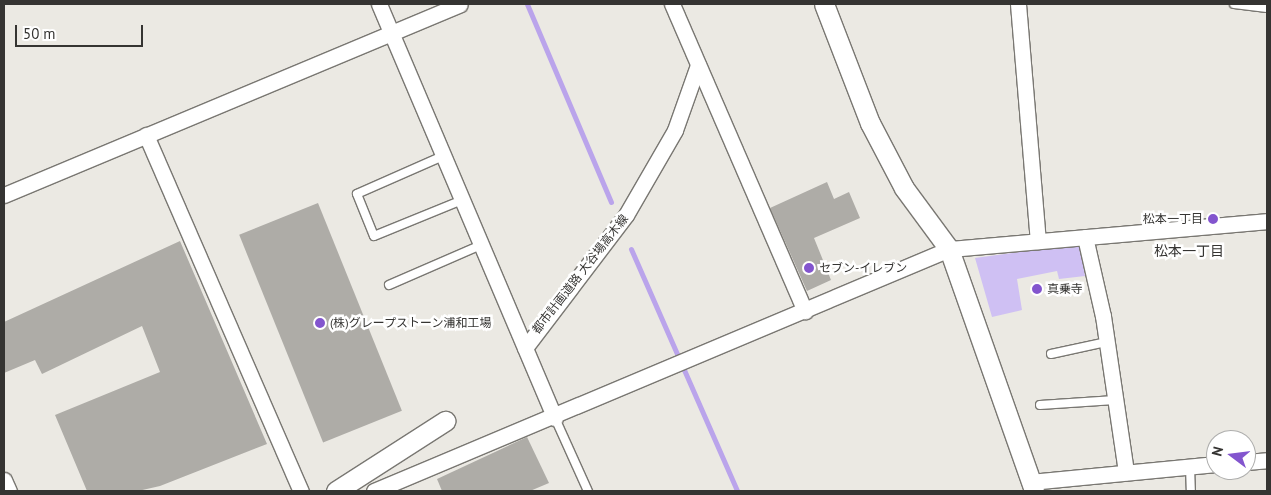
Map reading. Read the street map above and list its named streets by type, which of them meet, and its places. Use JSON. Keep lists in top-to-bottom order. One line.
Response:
{"streets":{"street":["都市計画道路 大谷場高木線"]},"districts":["松本一丁目"],"places":["松本一丁目","セブン-イレブン","真乗寺","(株)グレープストーン浦和工場"],"scale_bar":"50 m","north":"left"}
